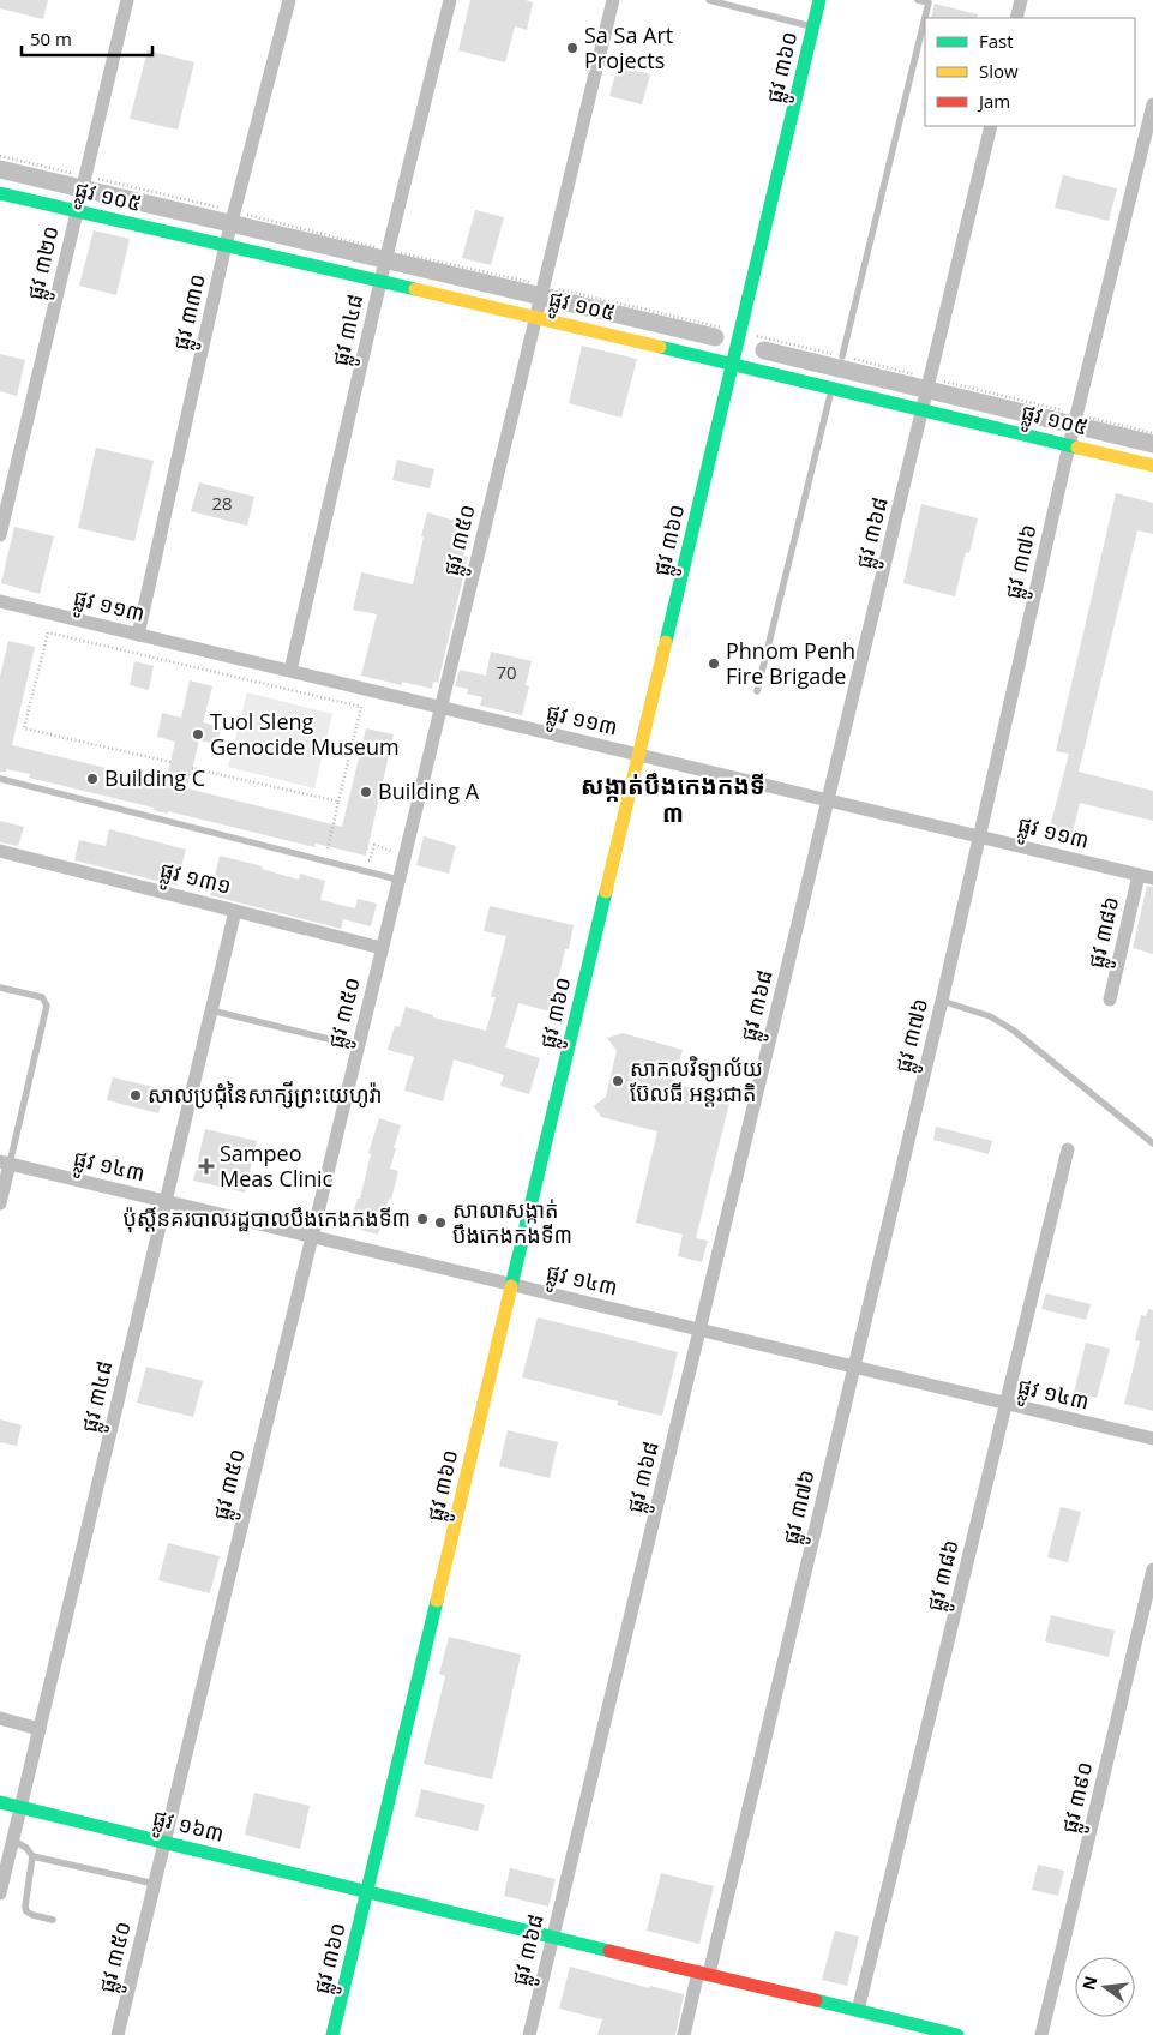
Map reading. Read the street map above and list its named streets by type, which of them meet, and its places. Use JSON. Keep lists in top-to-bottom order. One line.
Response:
{"streets":{"street":["ផ្លូវ ៣៦០","ផ្លូវ ១០៥","ផ្លូវ ៣២០","ផ្លូវ ៣៣០","ផ្លូវ ៣៤៨","ផ្លូវ ៣៦៨","ផ្លូវ ៣៥០","ផ្លូវ ៣៧៦","ផ្លូវ ១១៣","ផ្លូវ ១៣១","ផ្លូវ ៣៨៦","ផ្លូវ ១៤៣","ផ្លូវ ៣៩០","ផ្លូវ ១៦៣"]},"crossings":[["ផ្លូវ ៣៦០","ផ្លូវ ១០៥"],["ផ្លូវ ៣៦០","ផ្លូវ ១១៣"],["ផ្លូវ ៣៦០","ផ្លូវ ១៤៣"],["ផ្លូវ ៣៦០","ផ្លូវ ១៦៣"],["ផ្លូវ ១០៥","ផ្លូវ ៣២០"],["ផ្លូវ ១០៥","ផ្លូវ ៣៣០"],["ផ្លូវ ១០៥","ផ្លូវ ៣៤៨"],["ផ្លូវ ១០៥","ផ្លូវ ៣៦៨"],["ផ្លូវ ១០៥","ផ្លូវ ៣៥០"],["ផ្លូវ ១០៥","ផ្លូវ ៣៧៦"],["ផ្លូវ ៣៣០","ផ្លូវ ១១៣"],["ផ្លូវ ៣៤៨","ផ្លូវ ១១៣"],["ផ្លូវ ៣៤៨","ផ្លូវ ១៣១"],["ផ្លូវ ៣៤៨","ផ្លូវ ១៤៣"],["ផ្លូវ ៣៤៨","ផ្លូវ ១៦៣"],["ផ្លូវ ៣៦៨","ផ្លូវ ១១៣"],["ផ្លូវ ៣៦៨","ផ្លូវ ១៤៣"],["ផ្លូវ ៣៦៨","ផ្លូវ ១៦៣"],["ផ្លូវ ៣៥០","ផ្លូវ ១១៣"],["ផ្លូវ ៣៥០","ផ្លូវ ១៣១"],["ផ្លូវ ៣៥០","ផ្លូវ ១៤៣"],["ផ្លូវ ៣៥០","ផ្លូវ ១៦៣"],["ផ្លូវ ៣៧៦","ផ្លូវ ១១៣"],["ផ្លូវ ៣៧៦","ផ្លូវ ១៤៣"],["ផ្លូវ ៣៧៦","ផ្លូវ ១៦៣"],["ផ្លូវ ១១៣","ផ្លូវ ៣៨៦"],["ផ្លូវ ៣៨៦","ផ្លូវ ១៤៣"],["ផ្លូវ ៣៨៦","ផ្លូវ ១៦៣"]],"districts":["សង្កាត់បឹងកេងកងទី ៣"],"places":{"other":["Sa Sa Art Projects","Phnom Penh Fire Brigade","Tuol Sleng Genocide Museum","Building C","Building A","សាកលវិទ្យាល័យ ប៊ែលធី អន្តរជាតិ","សាលប្រជុំនៃសាក្សីព្រះយេហូវ៉ា","ប៉ុស្តិ៍នគរបាលរដ្ឋបាលបឹងកេងកងទី៣","សាលាសង្កាត់ បឹងកេងកងទី៣"],"health":["Sampeo Meas Clinic"]},"house_numbers":["28","70"],"legend":["Fast","Slow","Jam"],"scale_bar":"50 m","north":"left"}
